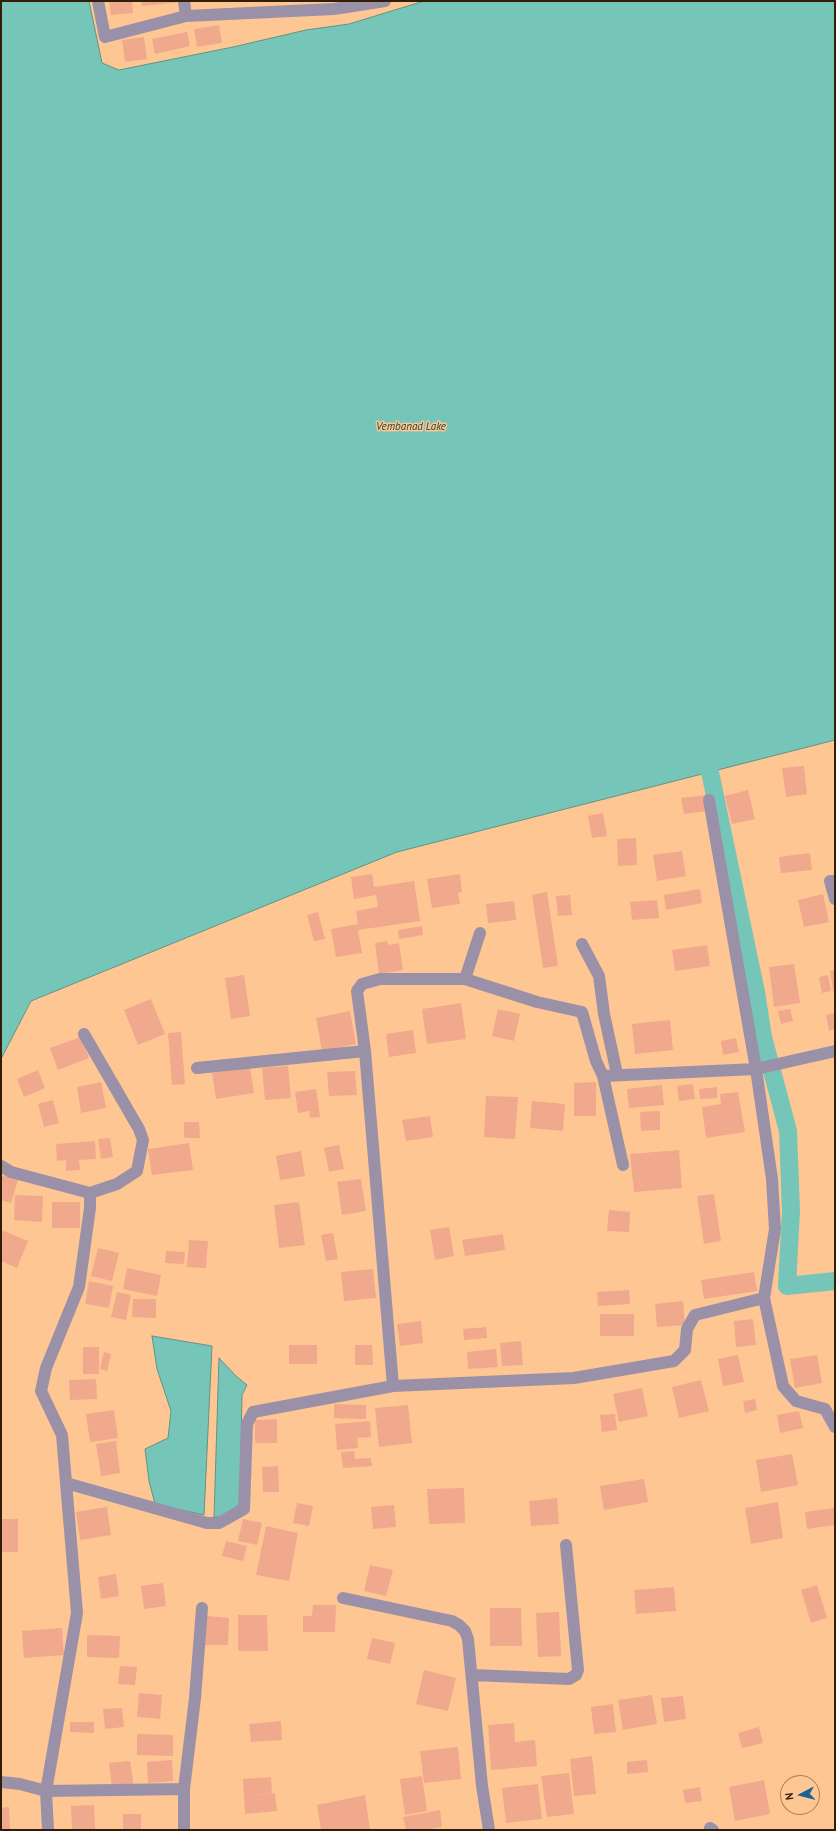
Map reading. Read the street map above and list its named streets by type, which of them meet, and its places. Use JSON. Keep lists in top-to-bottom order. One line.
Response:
{"water":["Vembanad Lake"],"north":"left"}
